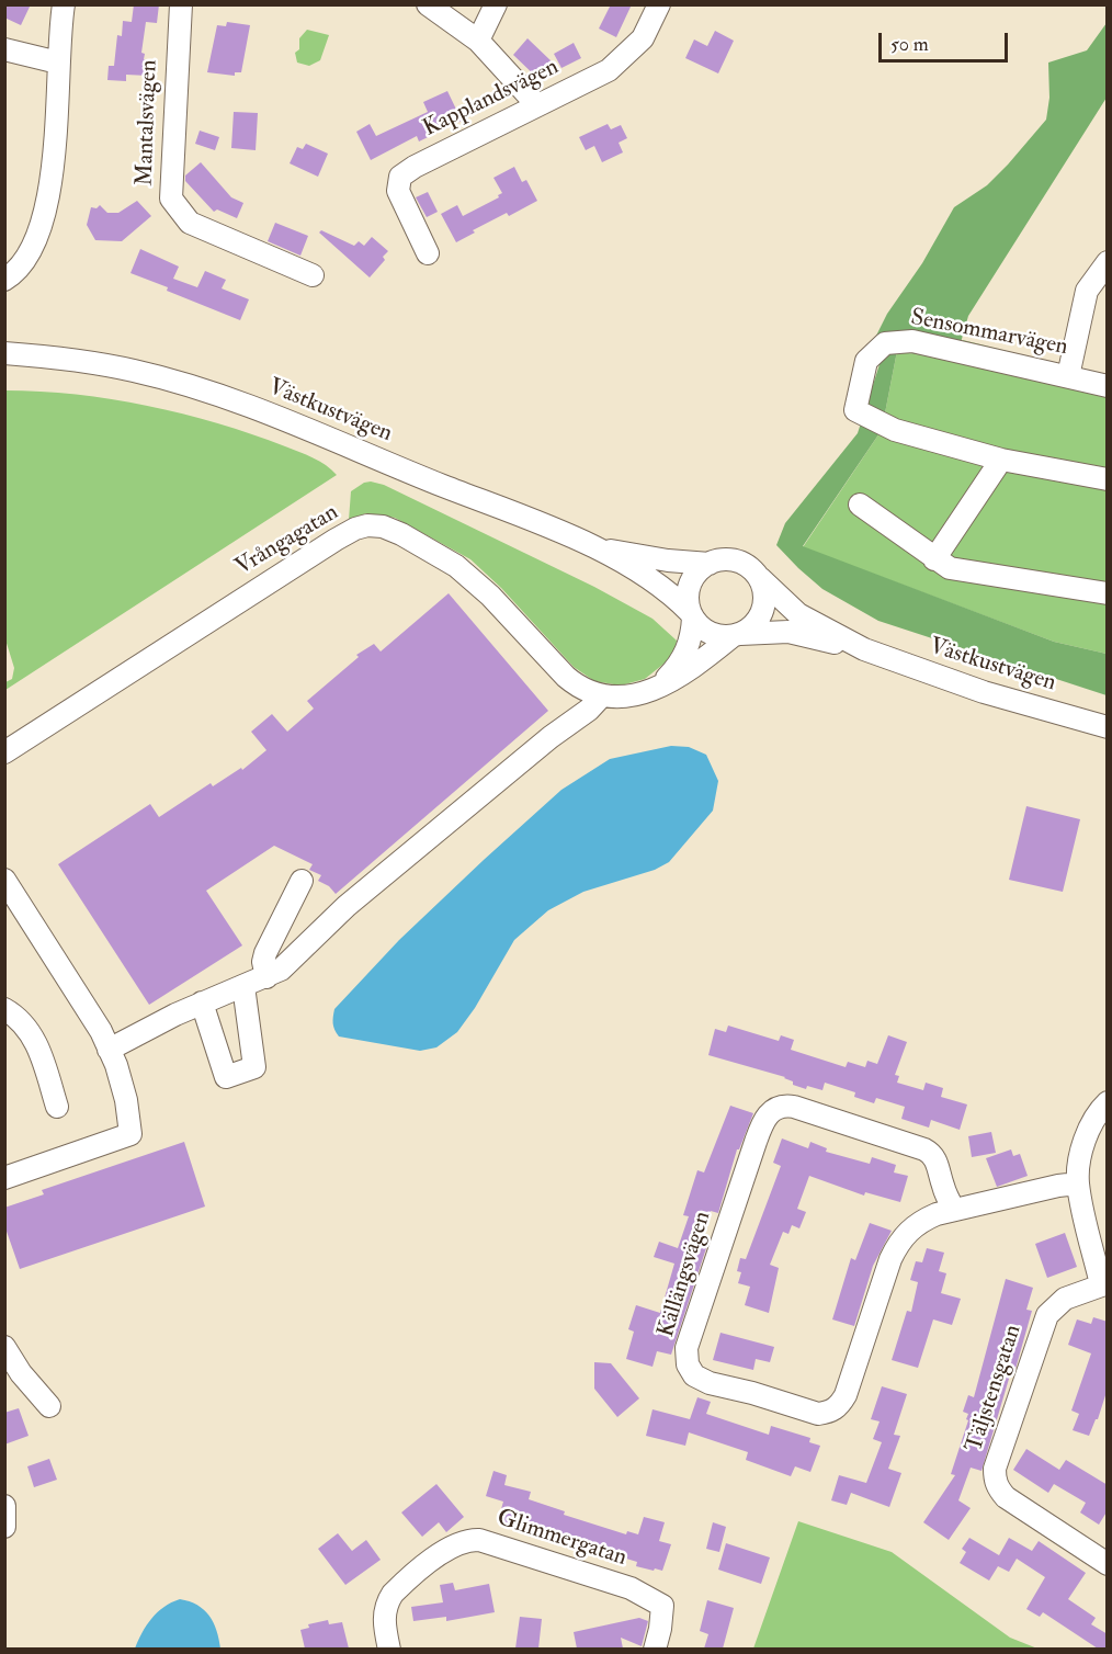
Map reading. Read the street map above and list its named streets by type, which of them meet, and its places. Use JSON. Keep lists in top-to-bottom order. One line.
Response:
{"streets":{"street":["Kapplandsvägen","Mantalsvägen","Sensommarvägen","Västkustvägen","Vrångagatan","Källängsvägen","Täljstensgatan","Glimmergatan"]},"crossings":[["Västkustvägen","Vrångagatan"]],"scale_bar":"50 m"}
